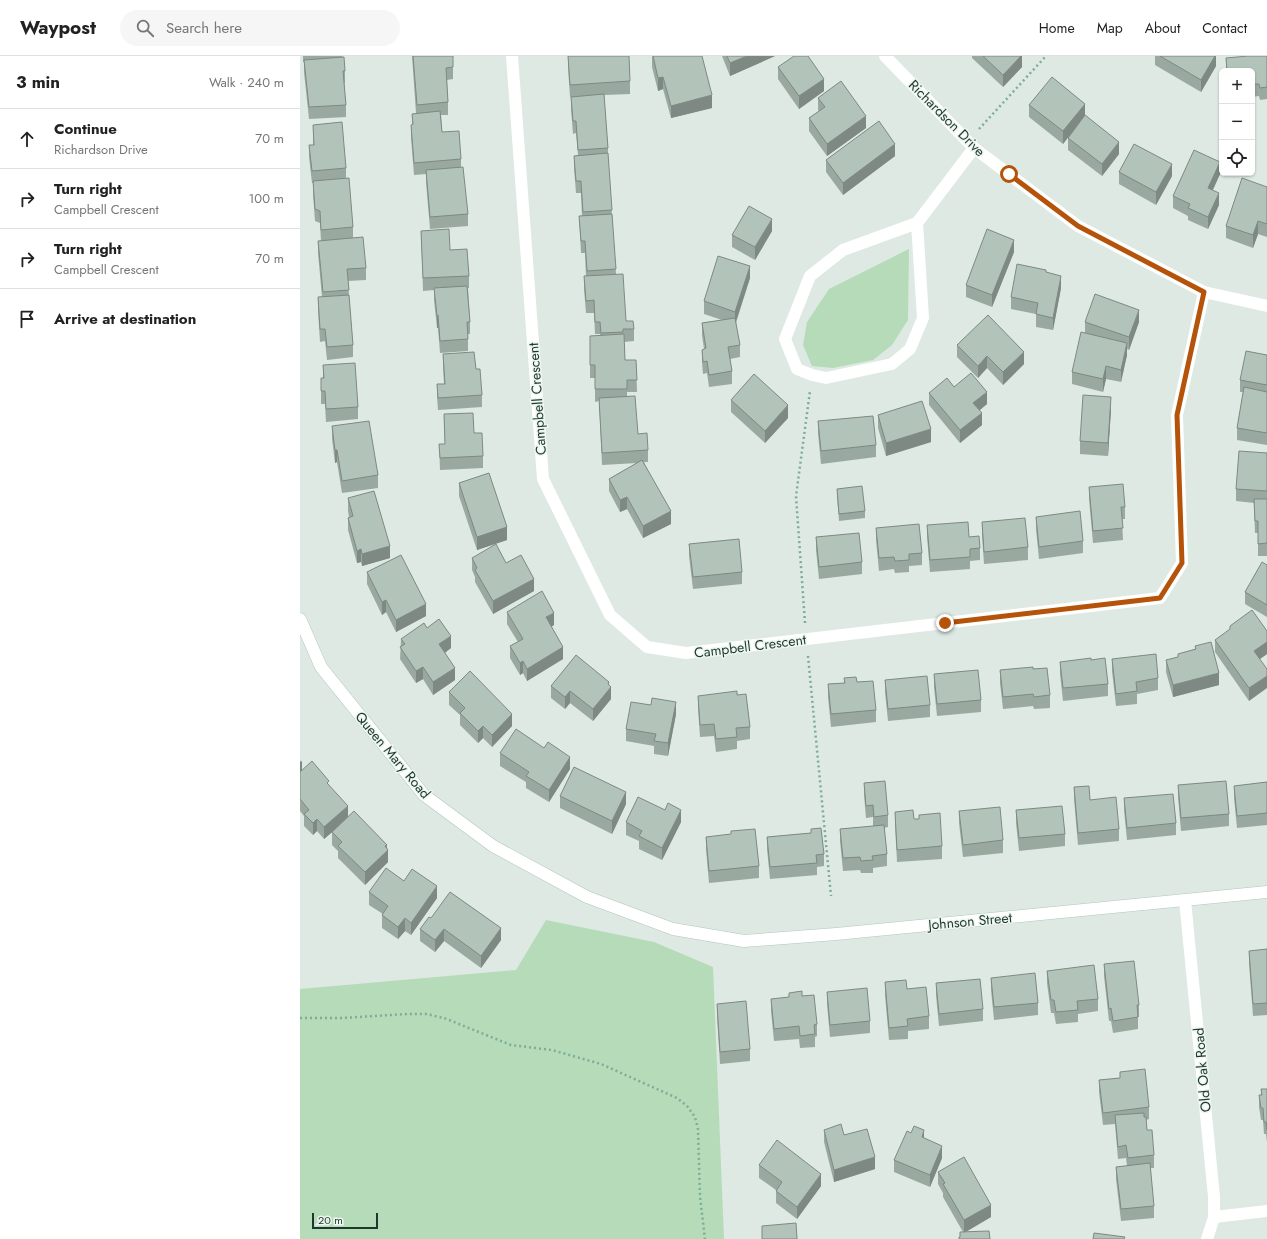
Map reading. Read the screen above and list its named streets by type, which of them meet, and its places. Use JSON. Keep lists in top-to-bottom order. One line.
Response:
{"streets":{"street":["Richardson Drive","Campbell Crescent","Queen Mary Road","Johnson Street","Old Oak Road"]},"crossings":[["Richardson Drive","Campbell Crescent"],["Queen Mary Road","Johnson Street"],["Johnson Street","Old Oak Road"]],"scale_bar":"20 m","page":{"header":"Waypost","search":"Search here","nav":["Home","Map","About","Contact"],"heading":["3 min","Walk · 240 m"],"map_buttons":["+","−"],"list":[["Continue","Richardson Drive","70 m"],["Turn right","Campbell Crescent","100 m"],["Turn right","Campbell Crescent","70 m"],"Arrive at destination"],"scale":"20 m"}}
